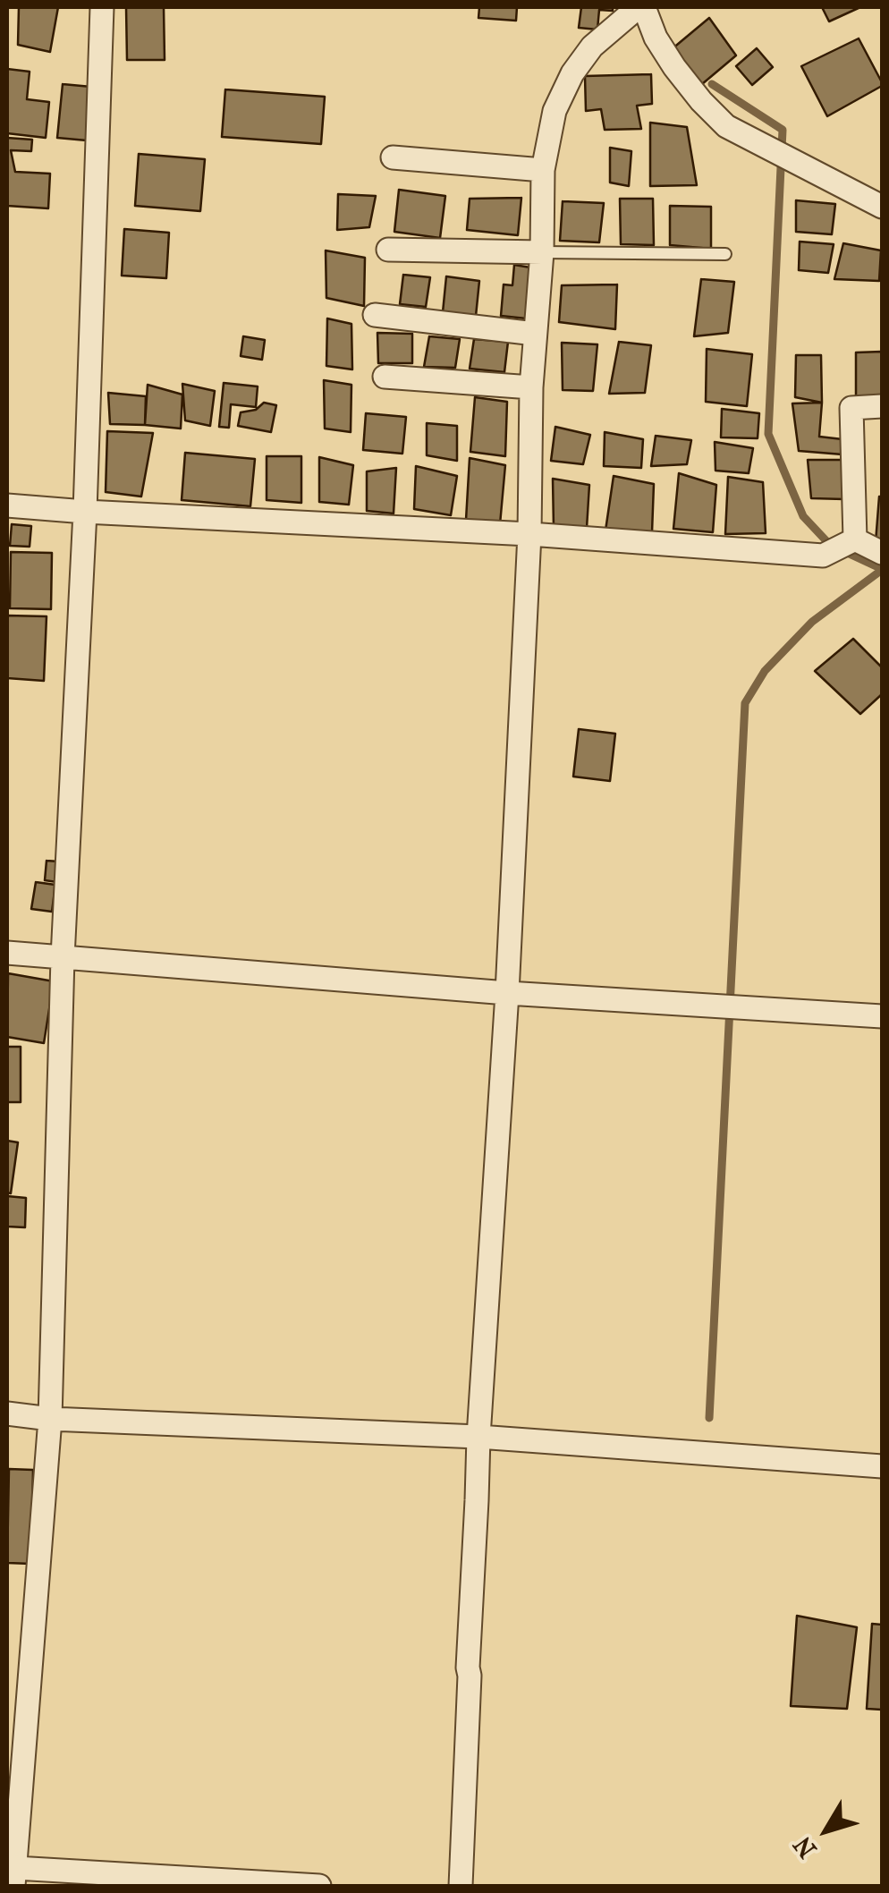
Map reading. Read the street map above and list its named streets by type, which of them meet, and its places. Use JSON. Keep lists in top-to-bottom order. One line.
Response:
{"north":"bottom left"}
